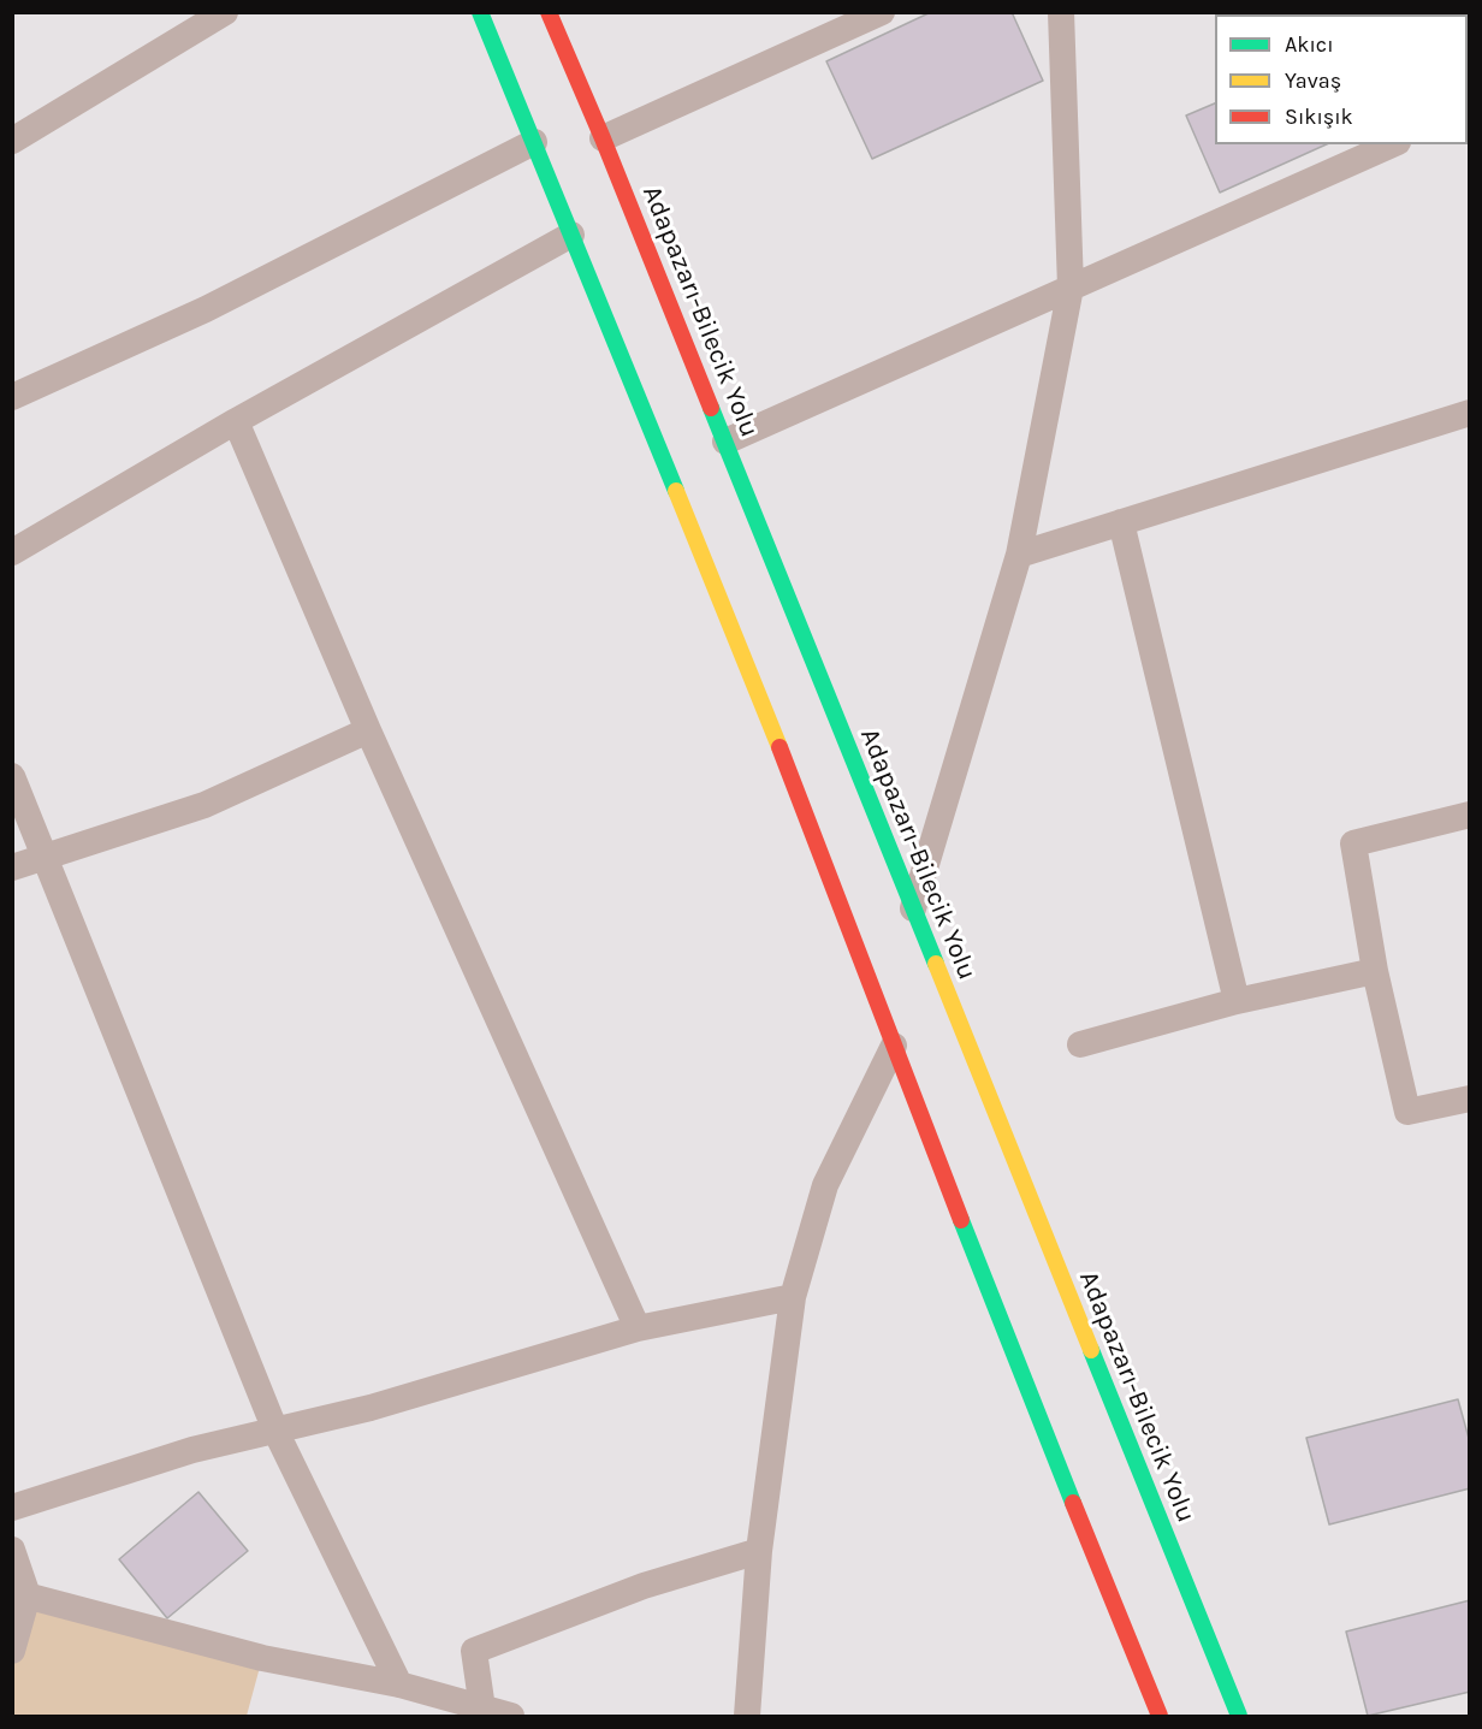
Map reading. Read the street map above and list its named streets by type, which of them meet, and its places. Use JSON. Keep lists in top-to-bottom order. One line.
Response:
{"streets":{"highway":["Adapazarı-Bilecik Yolu"]},"legend":["Akıcı","Yavaş","Sıkışık"]}
